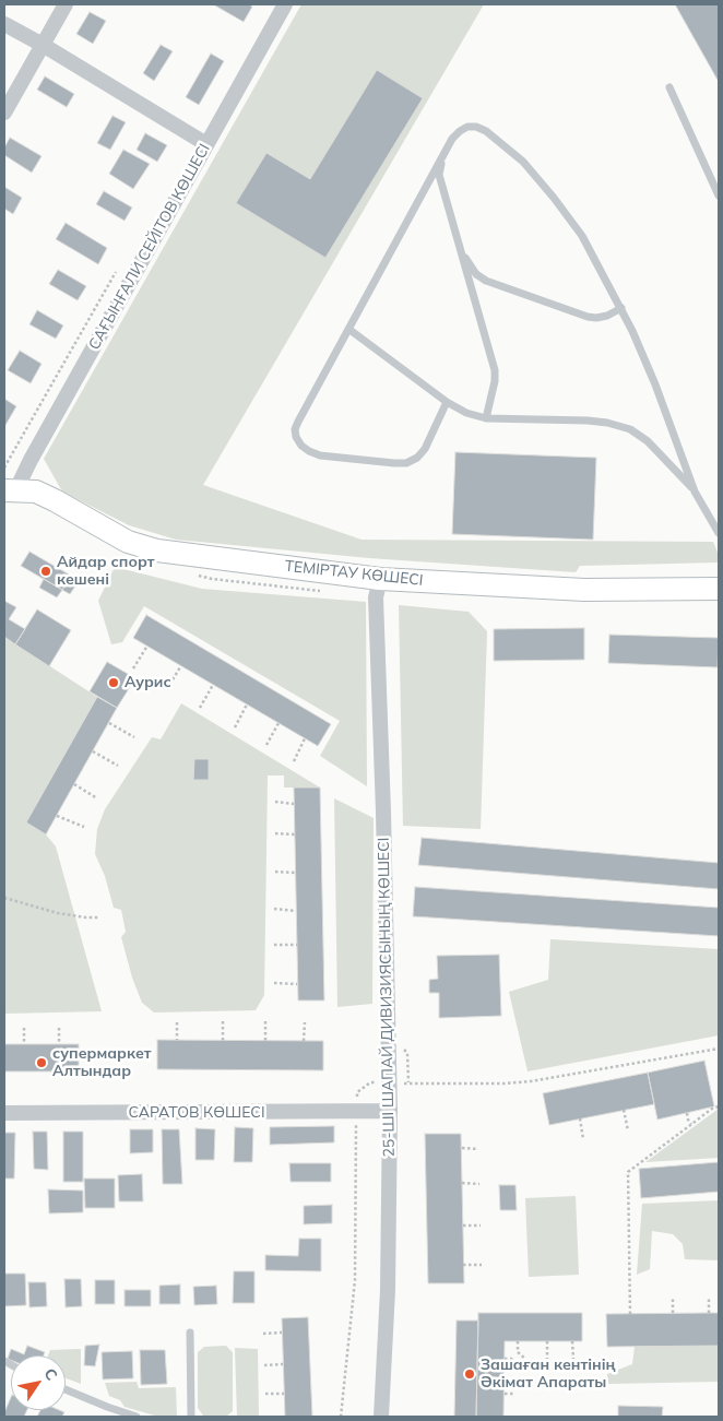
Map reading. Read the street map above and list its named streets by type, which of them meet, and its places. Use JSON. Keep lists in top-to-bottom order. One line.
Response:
{"streets":{"street":["САҒЫНҒАЛИ СЕЙІТОВ КӨШЕСІ","ТЕМІРТАУ КӨШЕСІ","25-ШІ ШАПАЙ ДИВИЗИЯСЫНЫҢ КӨШЕСІ","САРАТОВ КӨШЕСІ"]},"crossings":[["САҒЫНҒАЛИ СЕЙІТОВ КӨШЕСІ","ТЕМІРТАУ КӨШЕСІ"],["ТЕМІРТАУ КӨШЕСІ","25-ШІ ШАПАЙ ДИВИЗИЯСЫНЫҢ КӨШЕСІ"],["25-ШІ ШАПАЙ ДИВИЗИЯСЫНЫҢ КӨШЕСІ","САРАТОВ КӨШЕСІ"]],"places":["Айдар спорт кешені","Аурис","супермаркет Алтындар","Зашаған кентінің Әкімат Апараты"],"north":"top right"}
